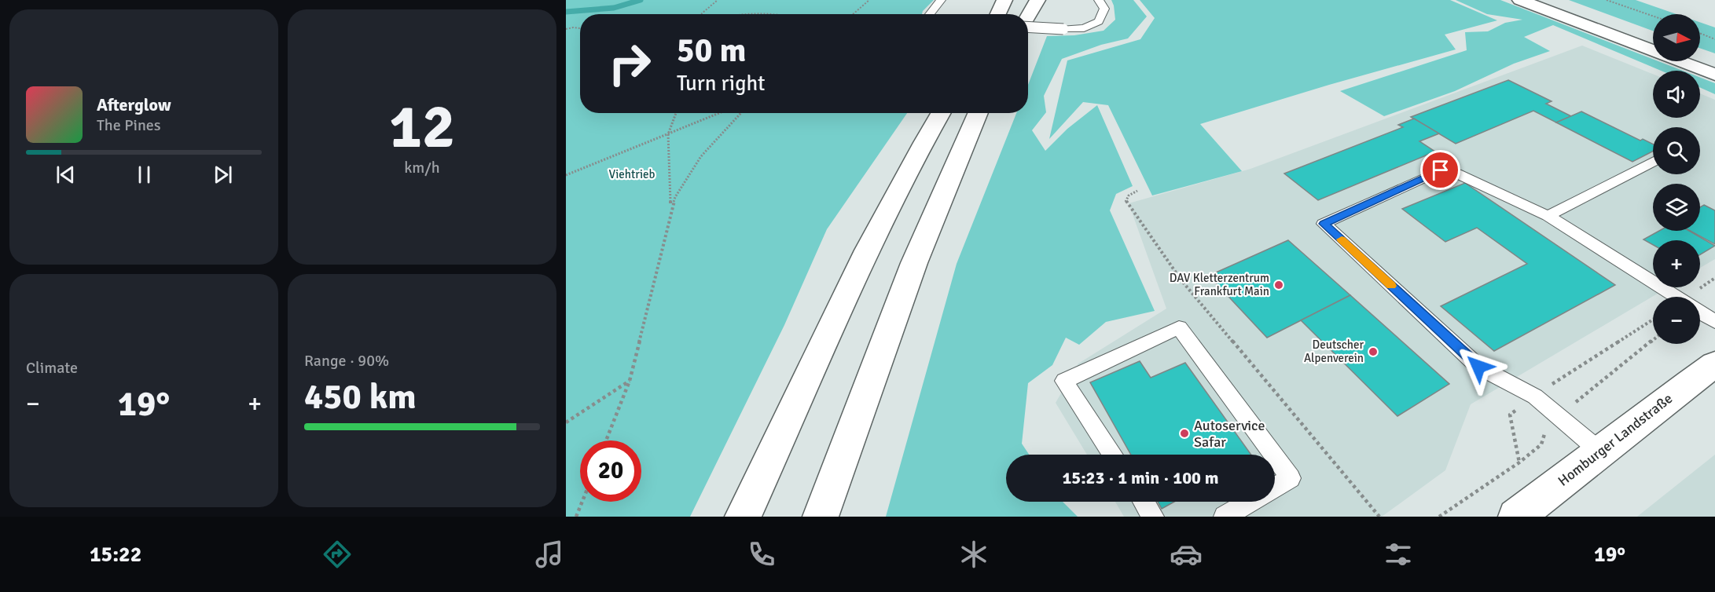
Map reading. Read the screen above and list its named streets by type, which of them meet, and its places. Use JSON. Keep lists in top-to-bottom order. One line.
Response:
{"streets":{"main road":["Homburger Landstraße"]},"parks":["Viehtrieb"],"places":["DAV Kletterzentrum Frankfurt Main","Deutscher Alpenverein","Autoservice Safar"],"north":"right","page":{"tile":[["12","km/h"],"Climate",["Range · 90%","450 km"]],"map_buttons":["+","−"],"turn":["50 m","Turn right"],"song":["Afterglow","The Pines"],"heat":["−","19°","+"],"limit":"20","trip":"15:23 · 1 min · 100 m","tabs":["15:22","19°"]}}
